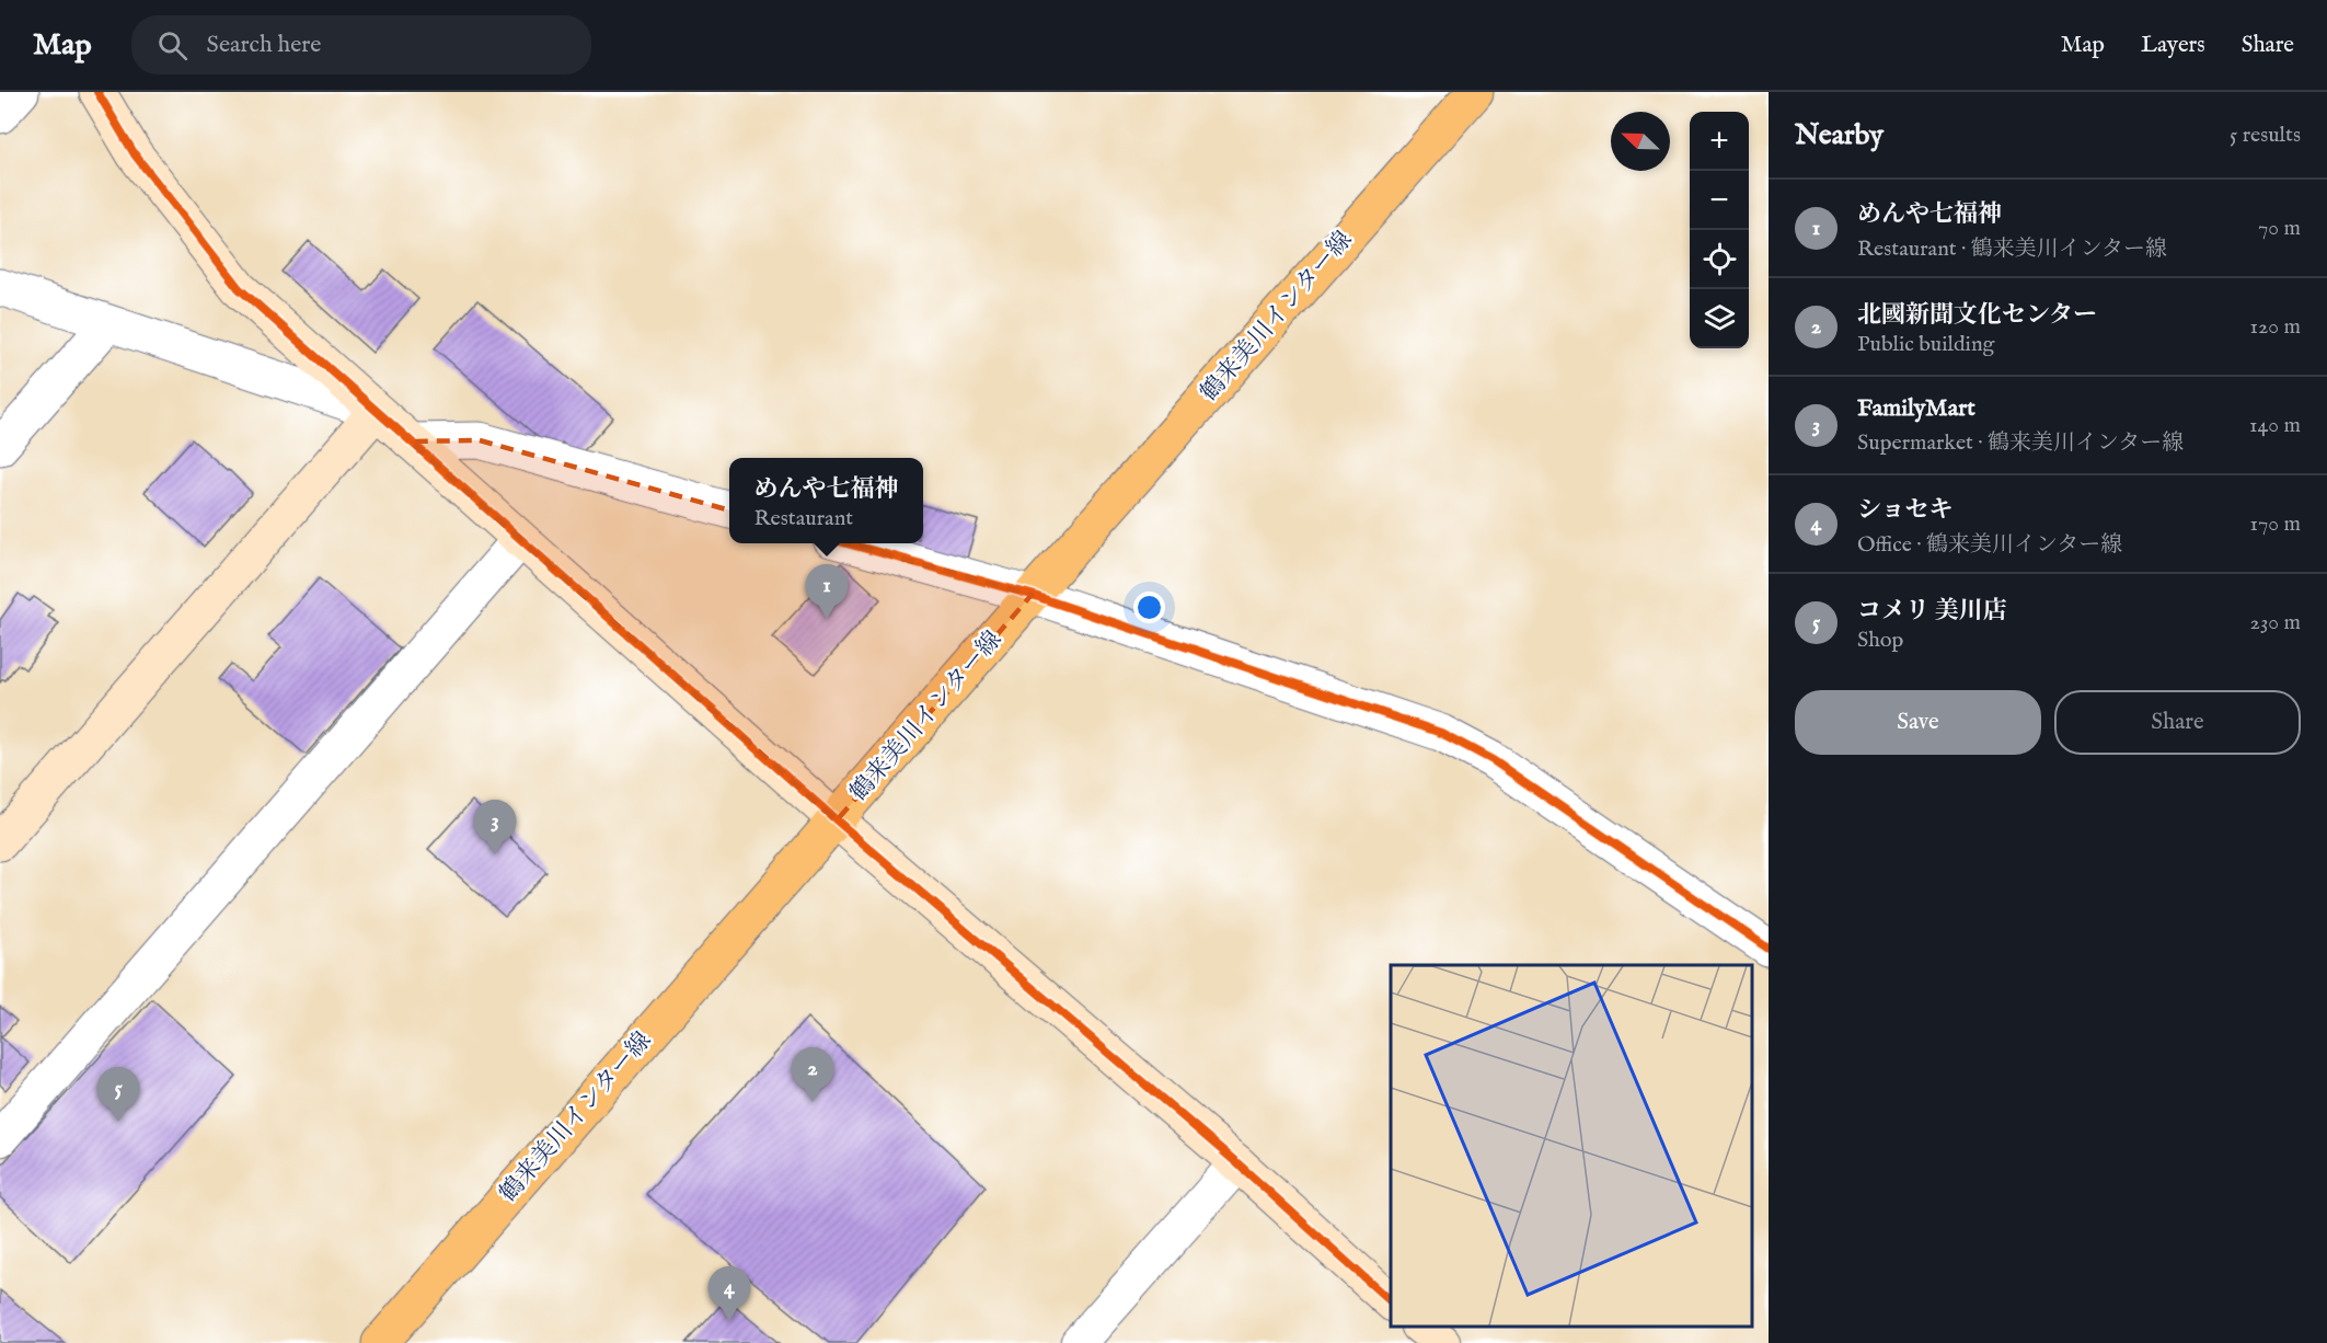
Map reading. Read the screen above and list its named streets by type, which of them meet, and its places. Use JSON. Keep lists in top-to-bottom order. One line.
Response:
{"streets":{"main road":["鶴来美川インター線"]},"north":"top left","page":{"header":"Map","search":"Search here","nav":["Map","Layers","Share"],"heading":["Nearby","5 results"],"map_buttons":["+","−"],"list":[{"mark":"1","name":"めんや七福神","note":"Restaurant · 鶴来美川インター線","value":"70 m"},{"mark":"2","name":"北國新聞文化センター","note":"Public building","value":"120 m"},{"mark":"3","name":"FamilyMart","note":"Supermarket · 鶴来美川インター線","value":"140 m"},{"mark":"4","name":"ショセキ","note":"Office · 鶴来美川インター線","value":"170 m"},{"mark":"5","name":"コメリ 美川店","note":"Shop","value":"230 m"}],"popup":["めんや七福神","Restaurant"],"pins":["1","3","2","5","4"],"buttons":["Save","Share"]}}
